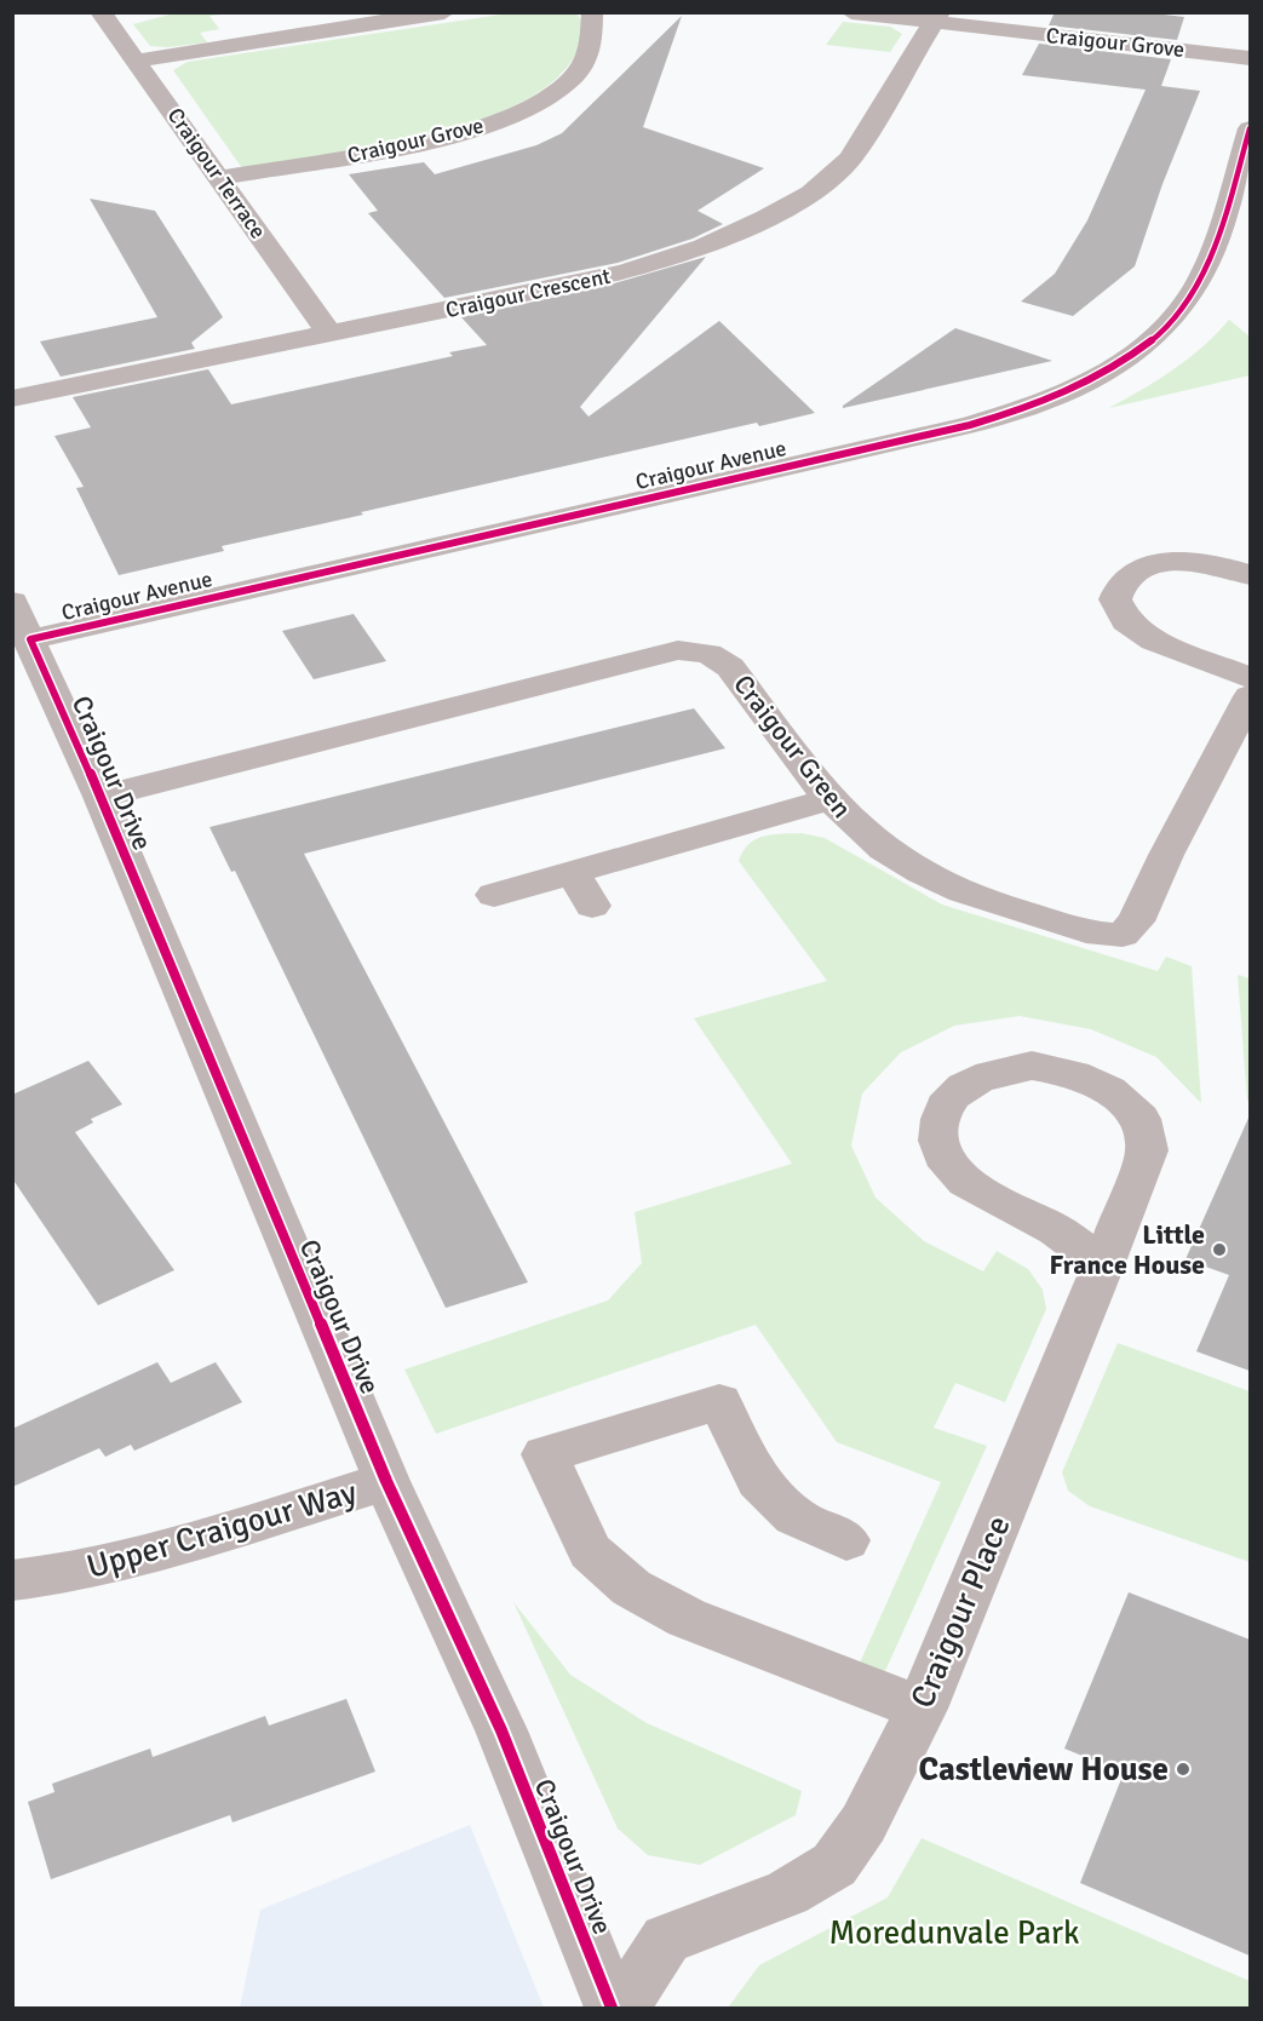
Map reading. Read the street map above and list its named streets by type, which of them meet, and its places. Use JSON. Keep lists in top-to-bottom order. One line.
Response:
{"streets":{"street":["Craigour Grove","Craigour Terrace","Craigour Crescent","Craigour Avenue","Craigour Green","Craigour Drive","Upper Craigour Way","Craigour Place"]},"crossings":[["Craigour Grove","Craigour Terrace"],["Craigour Grove","Craigour Crescent"],["Craigour Terrace","Craigour Crescent"],["Craigour Avenue","Craigour Drive"],["Craigour Green","Craigour Drive"],["Craigour Drive","Upper Craigour Way"]],"parks":["Moredunvale Park"],"places":["Little France House","Castleview House"]}
